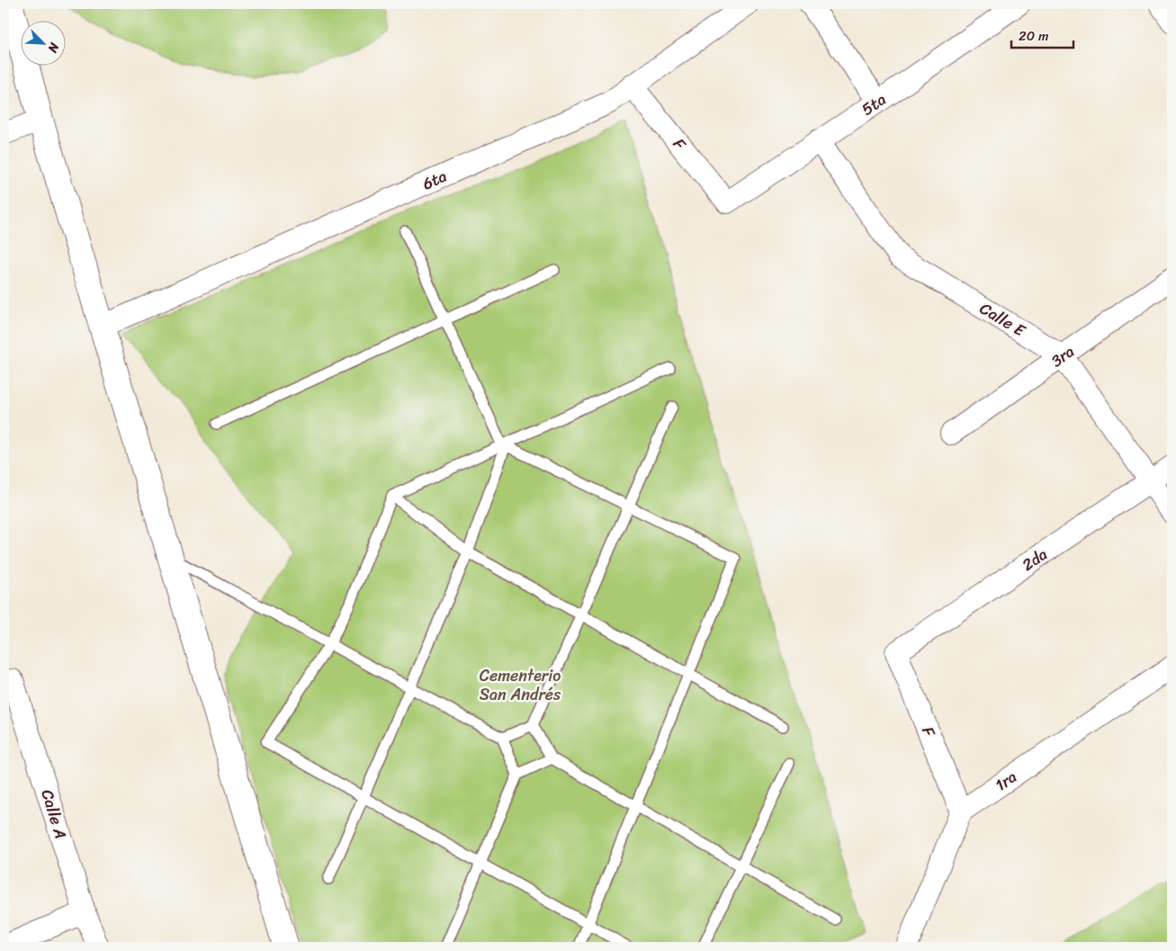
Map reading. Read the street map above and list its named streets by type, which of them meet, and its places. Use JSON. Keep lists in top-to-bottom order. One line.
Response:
{"streets":{"street":["5ta","F","6ta","Calle E","3ra","2da","1ra","Calle A"]},"crossings":[["5ta","F"],["5ta","Calle E"],["F","6ta"],["F","2da"],["F","1ra"],["Calle E","3ra"],["Calle E","2da"]],"parks":["Cementerio San Andrés"],"scale_bar":"20 m","north":"bottom right"}
